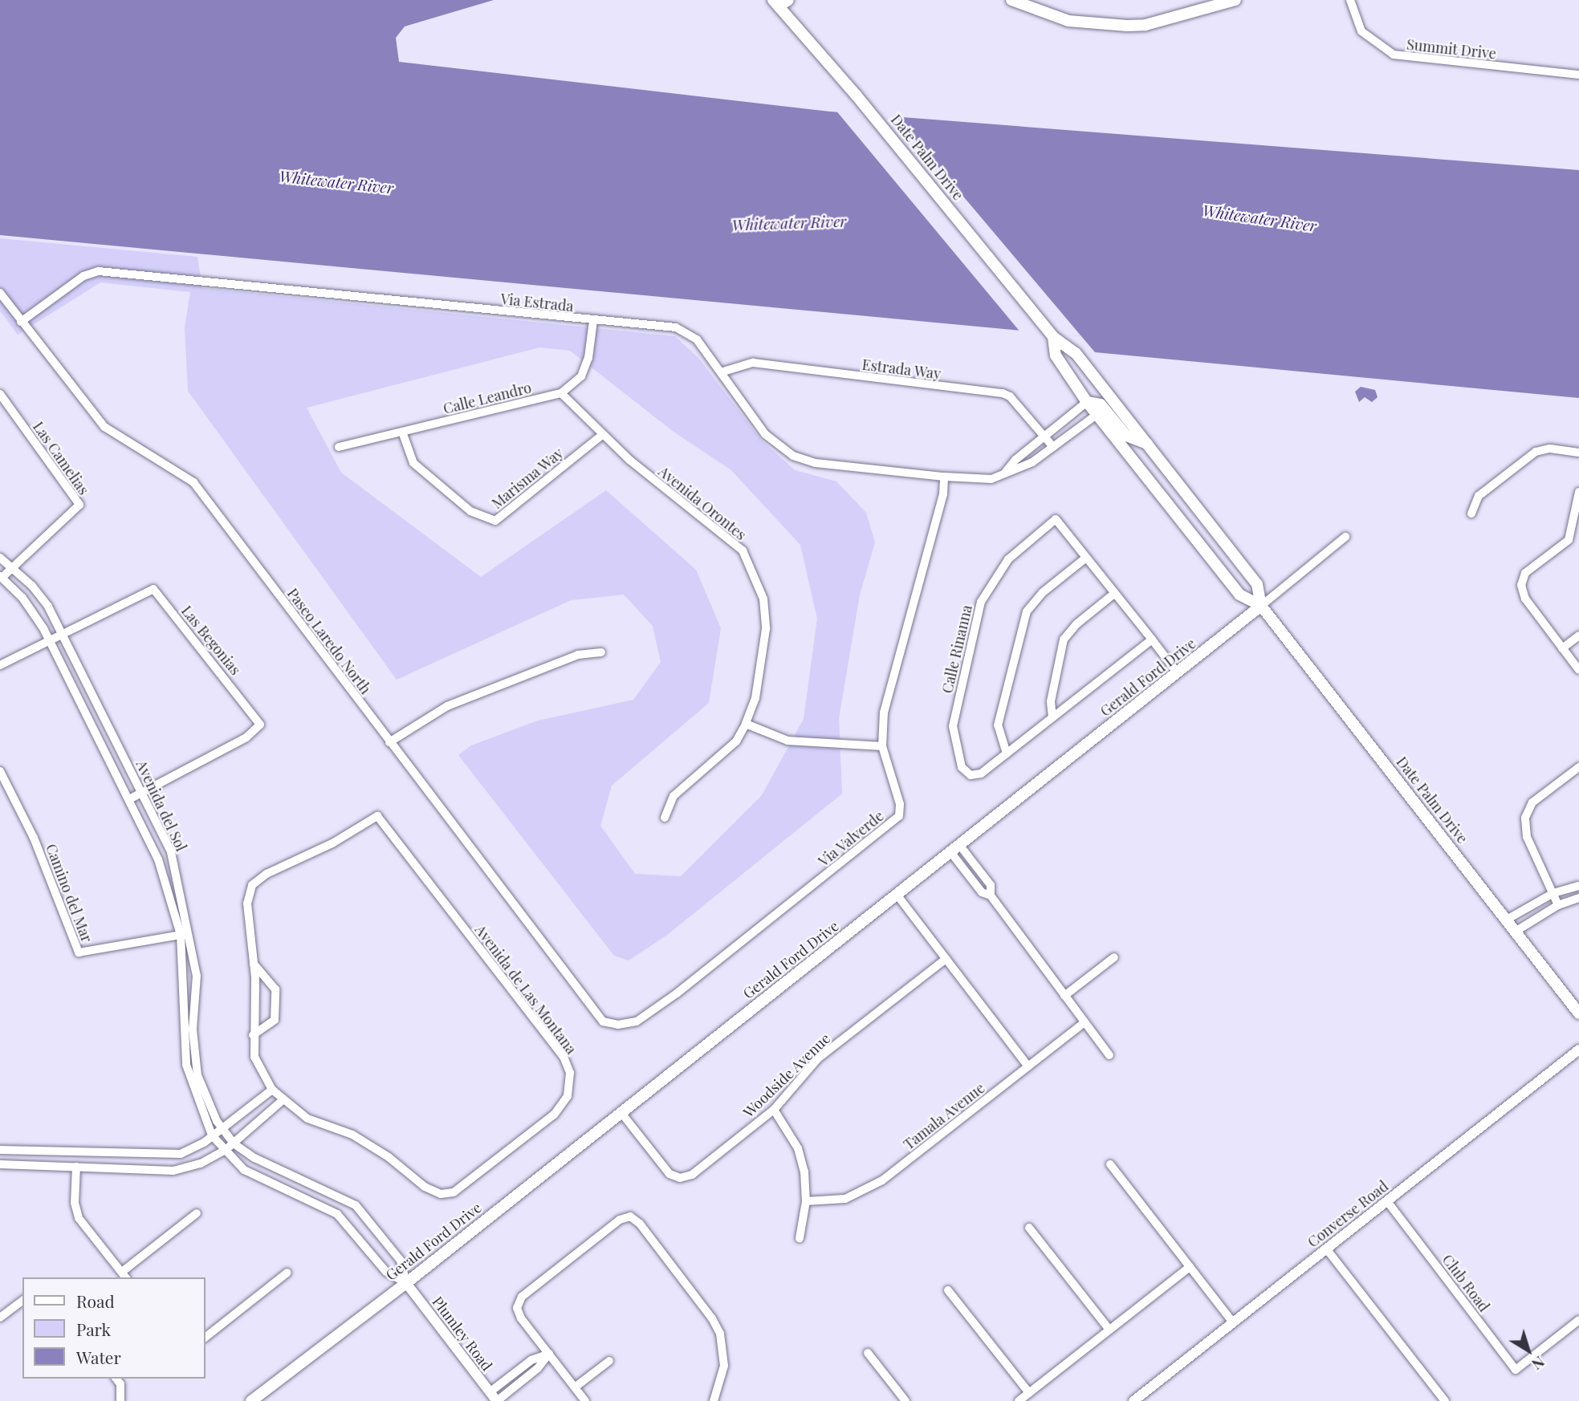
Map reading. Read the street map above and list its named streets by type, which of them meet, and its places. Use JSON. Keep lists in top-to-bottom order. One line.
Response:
{"streets":{"main road":["Date Palm Drive","Gerald Ford Drive"],"street":["Summit Drive","Via Estrada","Estrada Way","Calle Leandro","Las Camelias","Marisma Way","Avenida Orontes","Las Begonias","Paseo Laredo North","Calle Rinanna","Avenida del Sol","Via Valverde","Camino del Mar","Avenida de Las Montana","Woodside Avenue","Tamala Avenue","Converse Road","Club Road","Plumley Road"]},"crossings":[["Date Palm Drive","Via Estrada"],["Date Palm Drive","Gerald Ford Drive"],["Via Estrada","Estrada Way"],["Via Estrada","Calle Leandro"],["Via Estrada","Paseo Laredo North"],["Via Estrada","Via Valverde"],["Calle Leandro","Marisma Way"],["Calle Leandro","Avenida Orontes"],["Las Camelias","Avenida del Sol"],["Marisma Way","Avenida Orontes"],["Las Begonias","Avenida del Sol"],["Paseo Laredo North","Via Valverde"],["Gerald Ford Drive","Avenida del Sol"],["Gerald Ford Drive","Woodside Avenue"],["Gerald Ford Drive","Plumley Road"],["Avenida del Sol","Camino del Mar"],["Avenida del Sol","Plumley Road"],["Converse Road","Club Road"]],"water":["Whitewater River"],"legend":["Road","Park","Water"],"north":"bottom right"}
